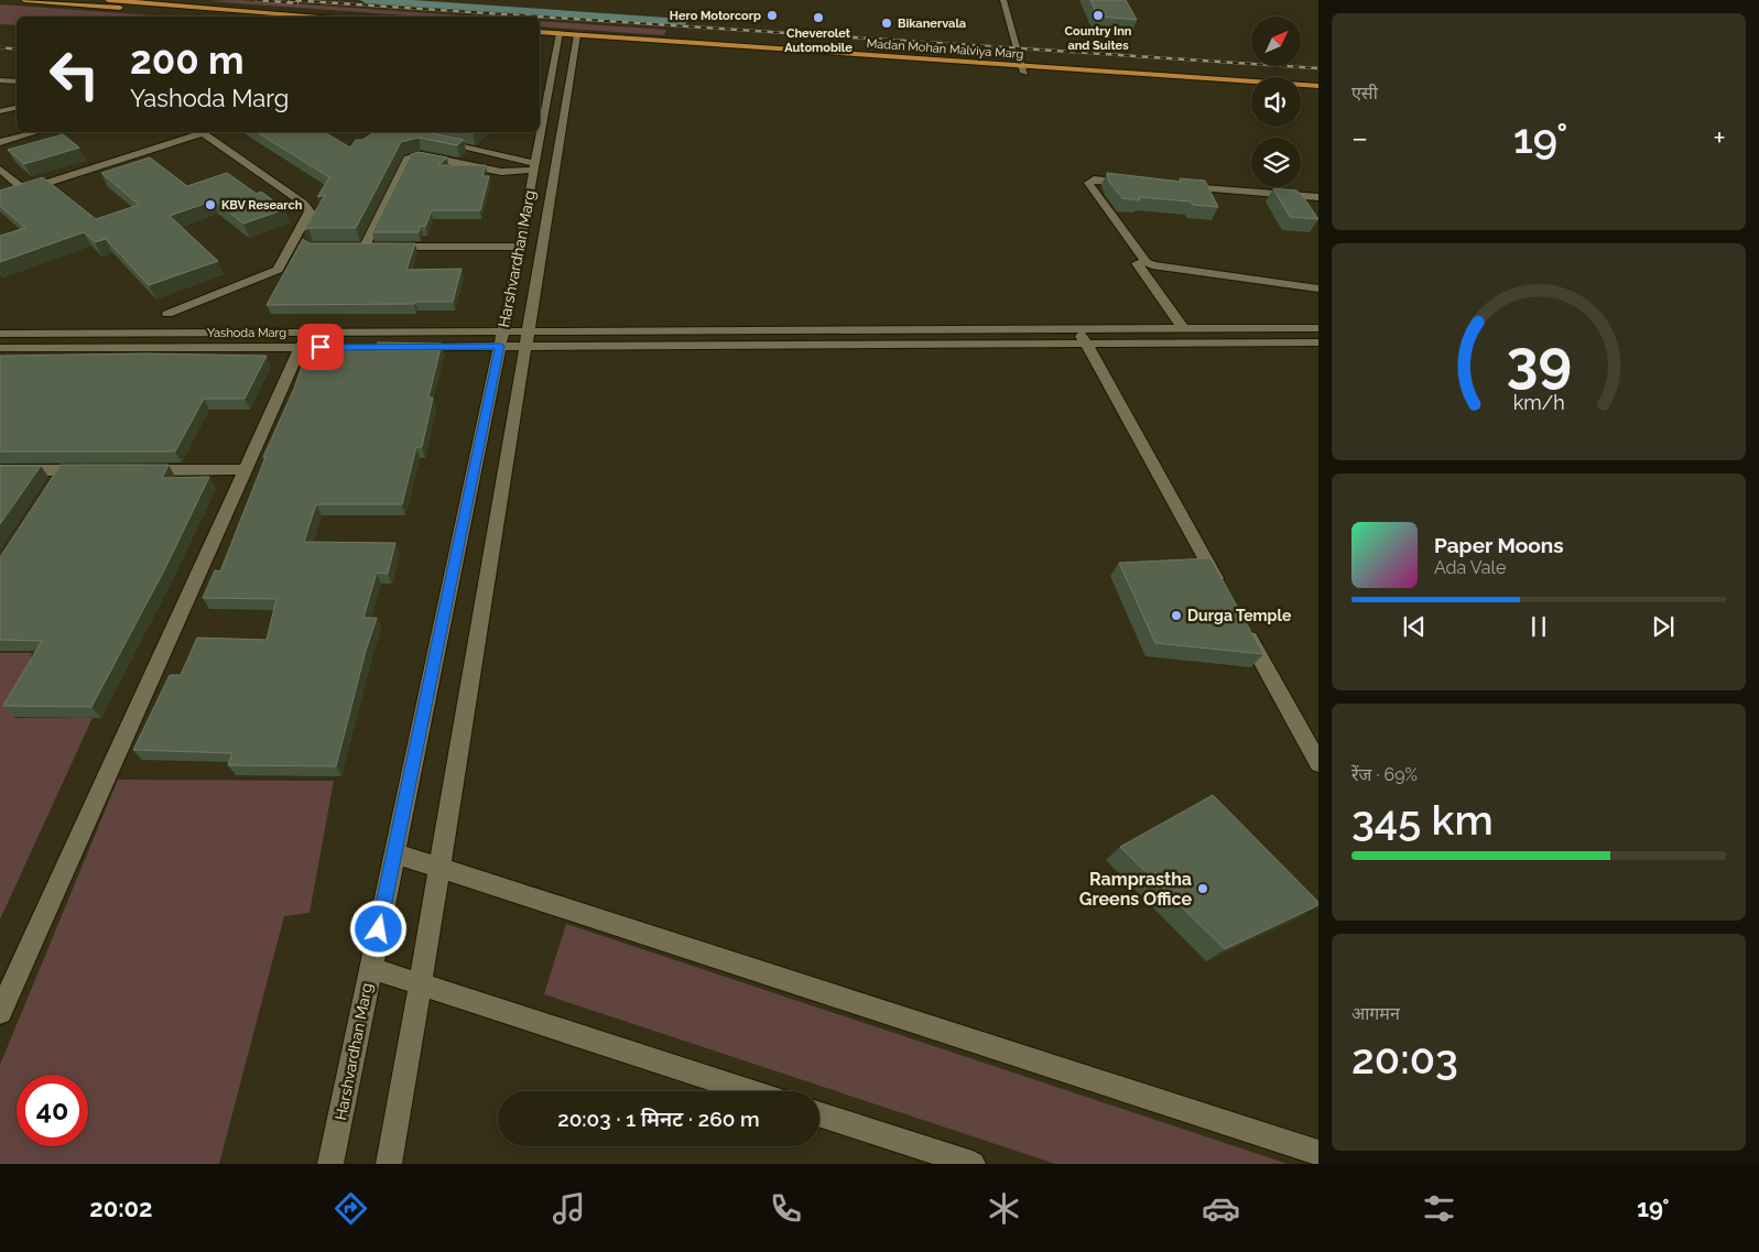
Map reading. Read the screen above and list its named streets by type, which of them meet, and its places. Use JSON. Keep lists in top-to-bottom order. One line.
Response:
{"streets":{"main road":["Madan Mohan Malviya Marg"],"street":["Harshvardhan Marg","Yashoda Marg"]},"crossings":[["Madan Mohan Malviya Marg","Harshvardhan Marg"],["Harshvardhan Marg","Yashoda Marg"]],"places":["Hero Motorcorp","Country Inn and Suites","Cheverolet Automobile","Bikanervala","KBV Research","Durga Temple","Ramprastha Greens Office"],"north":"top right","page":{"tile":["एसी",["रेंज · 69%","345 km"],["आगमन","20:03"]],"turn":["200 m","Yashoda Marg"],"heat":["−","19°","+"],"song":["Paper Moons","Ada Vale"],"limit":"40","trip":"20:03 · 1 मिनट · 260 m","tabs":["20:02","19°"],"gauge":["39","km/h"]}}
